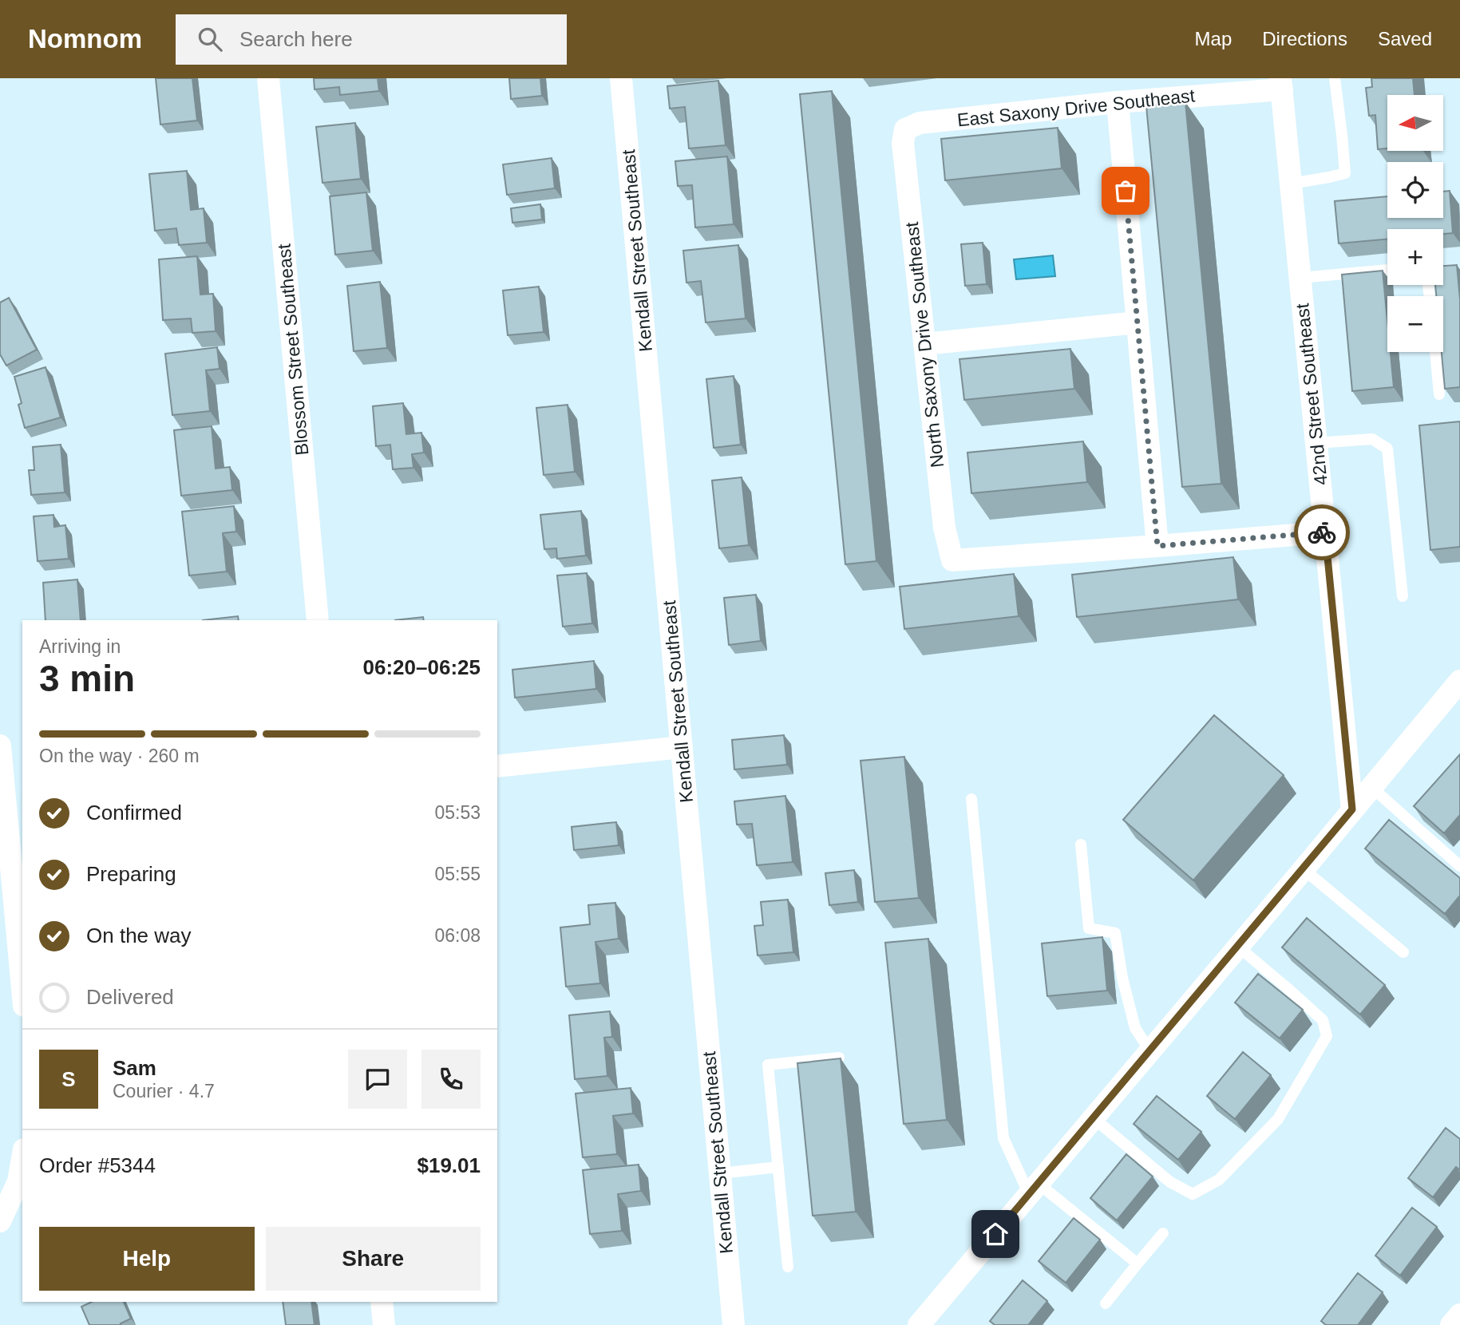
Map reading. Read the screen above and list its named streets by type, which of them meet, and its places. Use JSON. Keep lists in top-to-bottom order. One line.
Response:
{"streets":{"street":["East Saxony Drive Southeast","Kendall Street Southeast","North Saxony Drive Southeast","Blossom Street Southeast","42nd Street Southeast"]},"crossings":[["East Saxony Drive Southeast","North Saxony Drive Southeast"],["East Saxony Drive Southeast","42nd Street Southeast"]],"north":"left","page":{"header":"Nomnom","search":"Search here","nav":["Map","Directions","Saved"],"map_buttons":["+","−"],"heading":["3 min","Arriving in","06:20–06:25"],"panel":["Sam","Courier · 4.7","Order #5344","$19.01"],"bar":"On the way · 260 m","list":[["Confirmed","05:53"],["Preparing","05:55"],["On the way","06:08"],"Delivered"],"round":"S","buttons":["Help","Share"]}}
